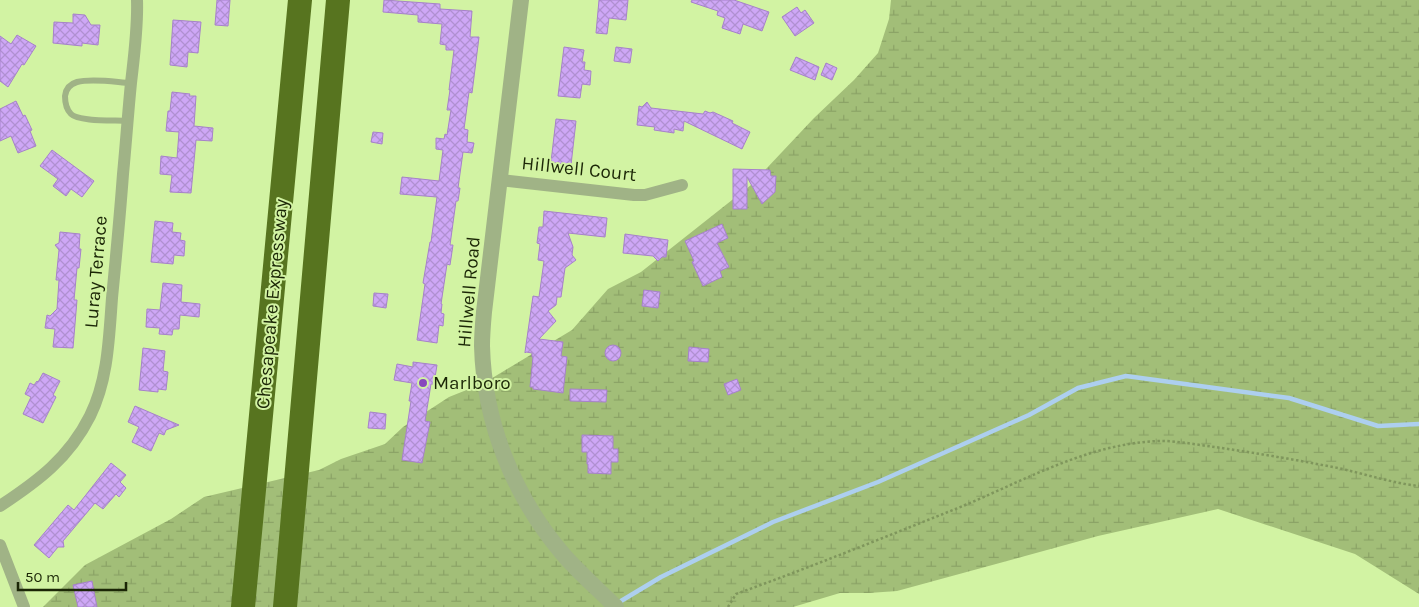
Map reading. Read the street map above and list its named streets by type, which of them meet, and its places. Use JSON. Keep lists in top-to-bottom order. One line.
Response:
{"streets":{"highway":["Chesapeake Expressway"],"street":["Hillwell Court","Luray Terrace","Hillwell Road"]},"crossings":[["Hillwell Court","Hillwell Road"]],"places":["Marlboro"],"scale_bar":"50 m"}
